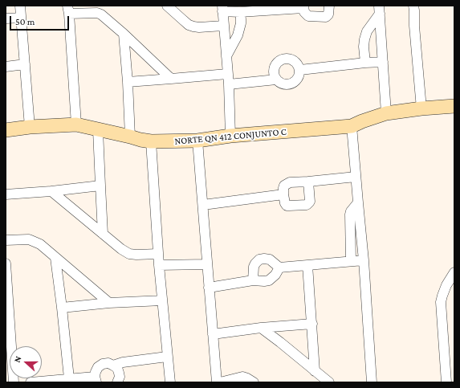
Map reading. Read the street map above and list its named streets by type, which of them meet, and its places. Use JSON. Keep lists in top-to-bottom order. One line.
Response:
{"streets":{"street":["NORTE QN 412 CONJUNTO C"]},"scale_bar":"50 m","north":"left"}
